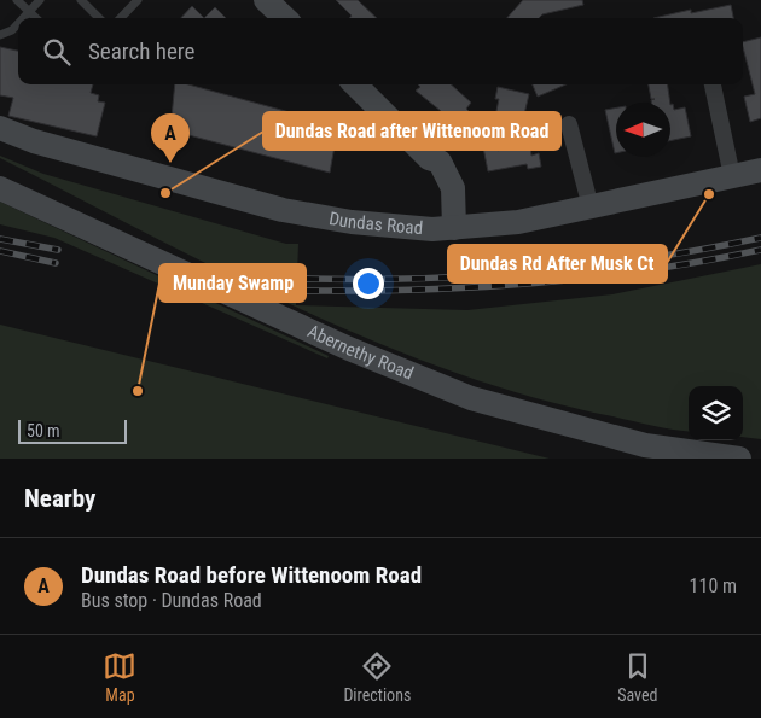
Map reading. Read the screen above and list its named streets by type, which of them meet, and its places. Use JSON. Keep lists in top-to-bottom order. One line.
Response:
{"streets":{"main road":["Dundas Road","Abernethy Road"]},"places":["Dundas Road after Wittenoom Road","Dundas Rd After Musk Ct","Munday Swamp"],"scale_bar":"50 m","north":"left","page":{"search":"Search here","pins":"A","scale":"50 m","heading":"Nearby","list":[{"mark":"A","name":"Dundas Road before Wittenoom Road","note":"Bus stop · Dundas Road","value":"110 m"}],"nav":["Map","Directions","Saved"]}}
